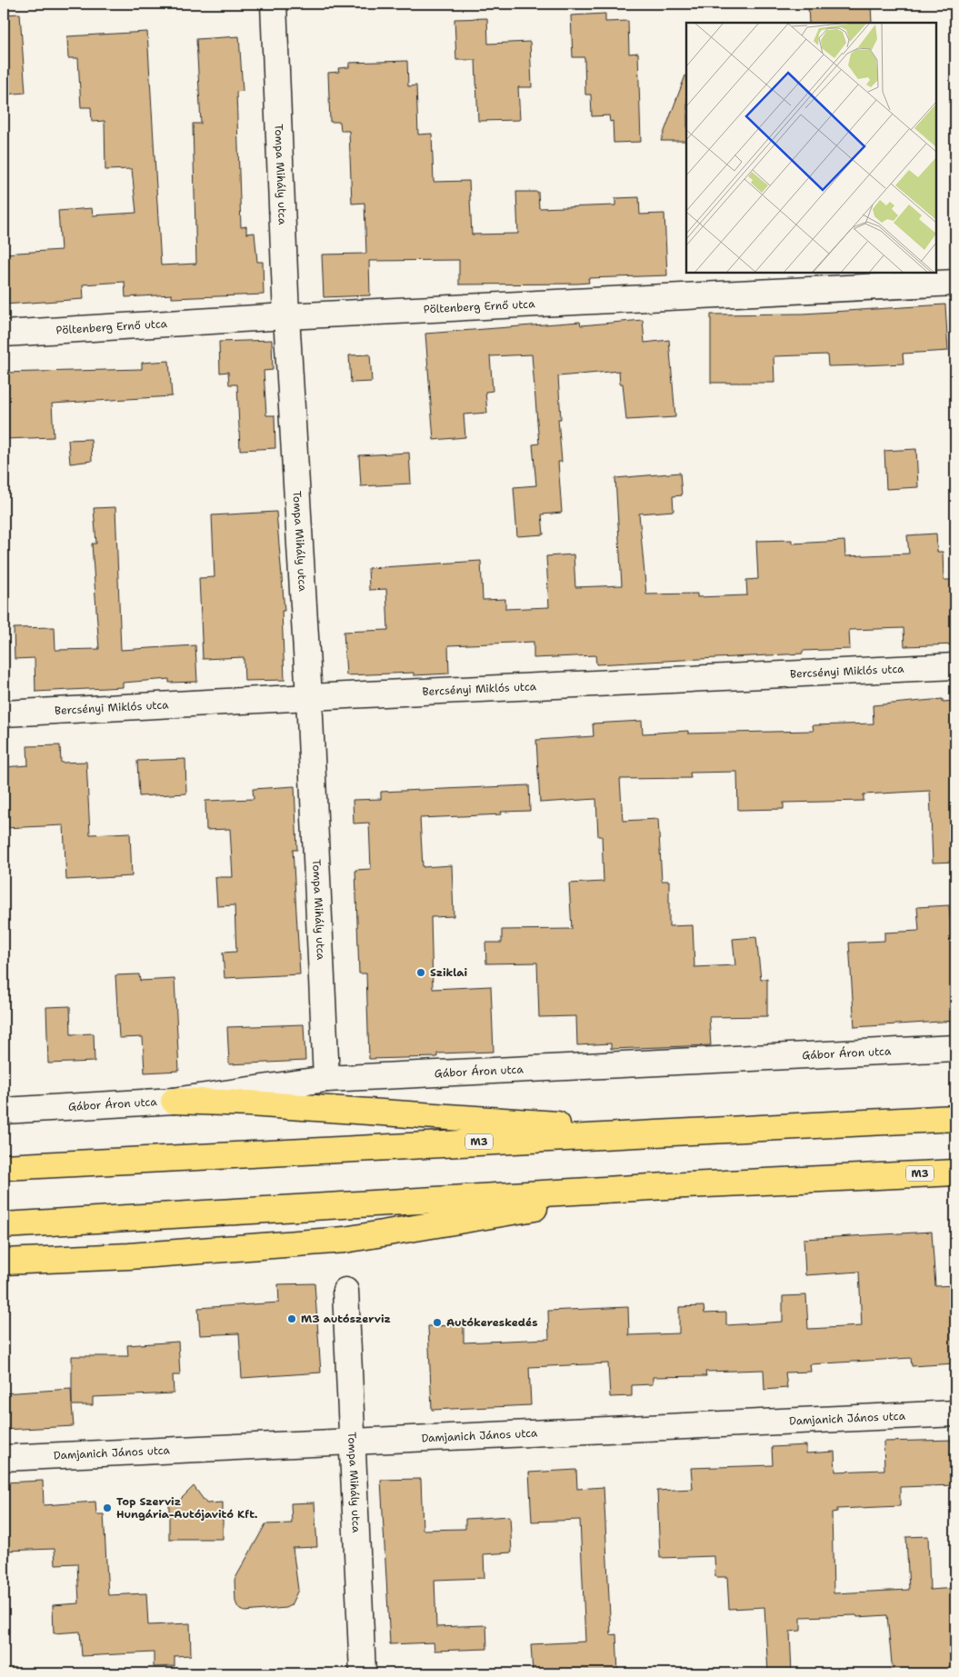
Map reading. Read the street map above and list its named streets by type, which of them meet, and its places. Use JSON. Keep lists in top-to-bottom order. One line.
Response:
{"streets":{"main road":["M3"],"street":["Tompa Mihály utca","Pöltenberg Ernő utca","Bercsényi Miklós utca","Gábor Áron utca","Damjanich János utca"]},"crossings":[["Tompa Mihály utca","Pöltenberg Ernő utca"],["Tompa Mihály utca","Bercsényi Miklós utca"],["Tompa Mihály utca","Gábor Áron utca"],["Tompa Mihály utca","Damjanich János utca"]],"places":["Sziklai","M3 autószerviz","Autókereskedés","Top Szerviz Hungária-Autójavitó Kft."]}
